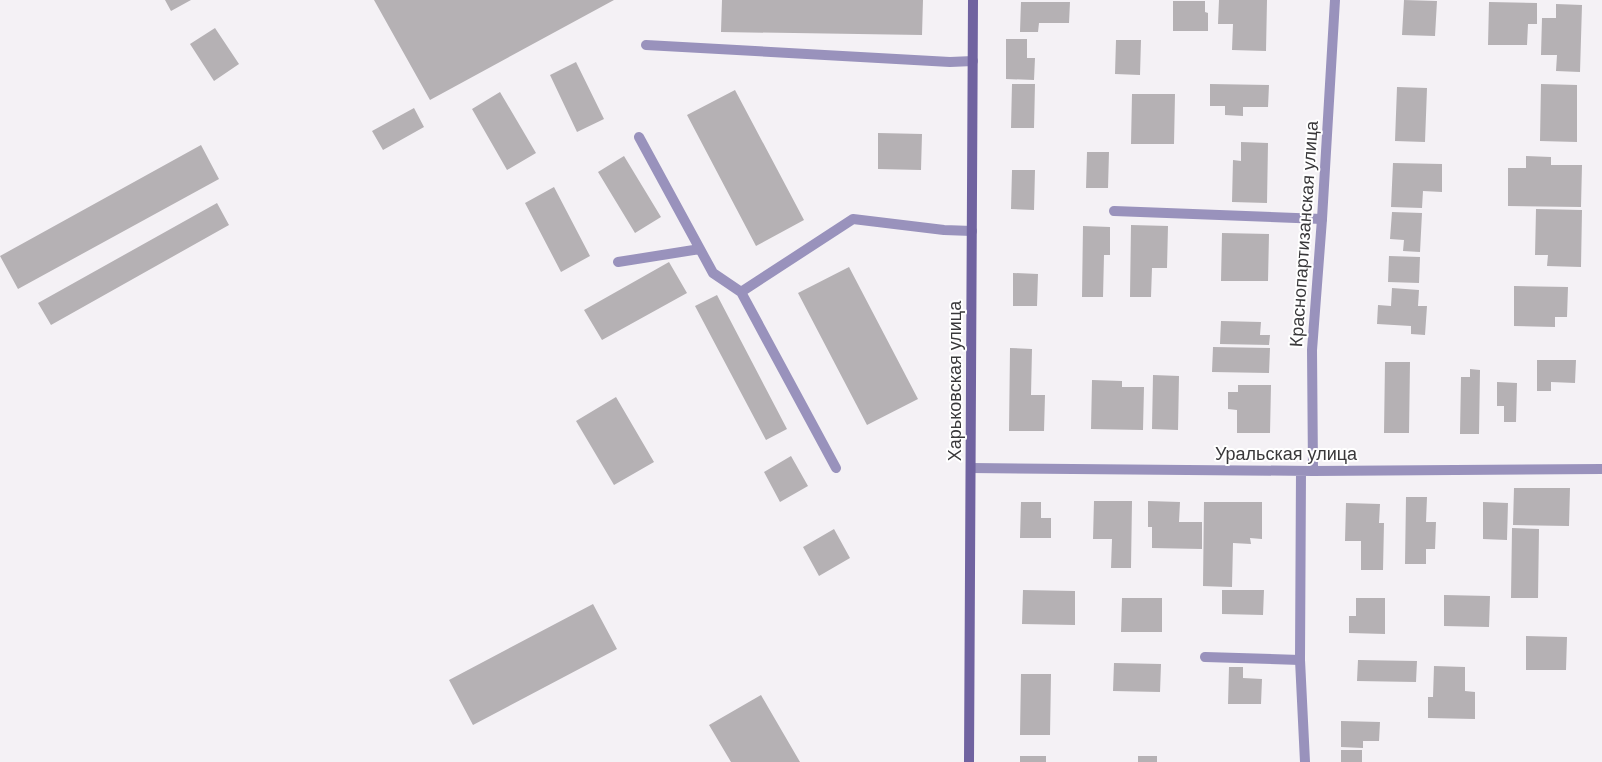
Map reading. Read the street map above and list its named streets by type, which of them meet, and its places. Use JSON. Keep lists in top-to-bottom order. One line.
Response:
{"streets":{"street":["Краснопартизанская улица","Харьковская улица","Уральская улица"]},"crossings":[["Краснопартизанская улица","Уральская улица"],["Харьковская улица","Уральская улица"]]}
